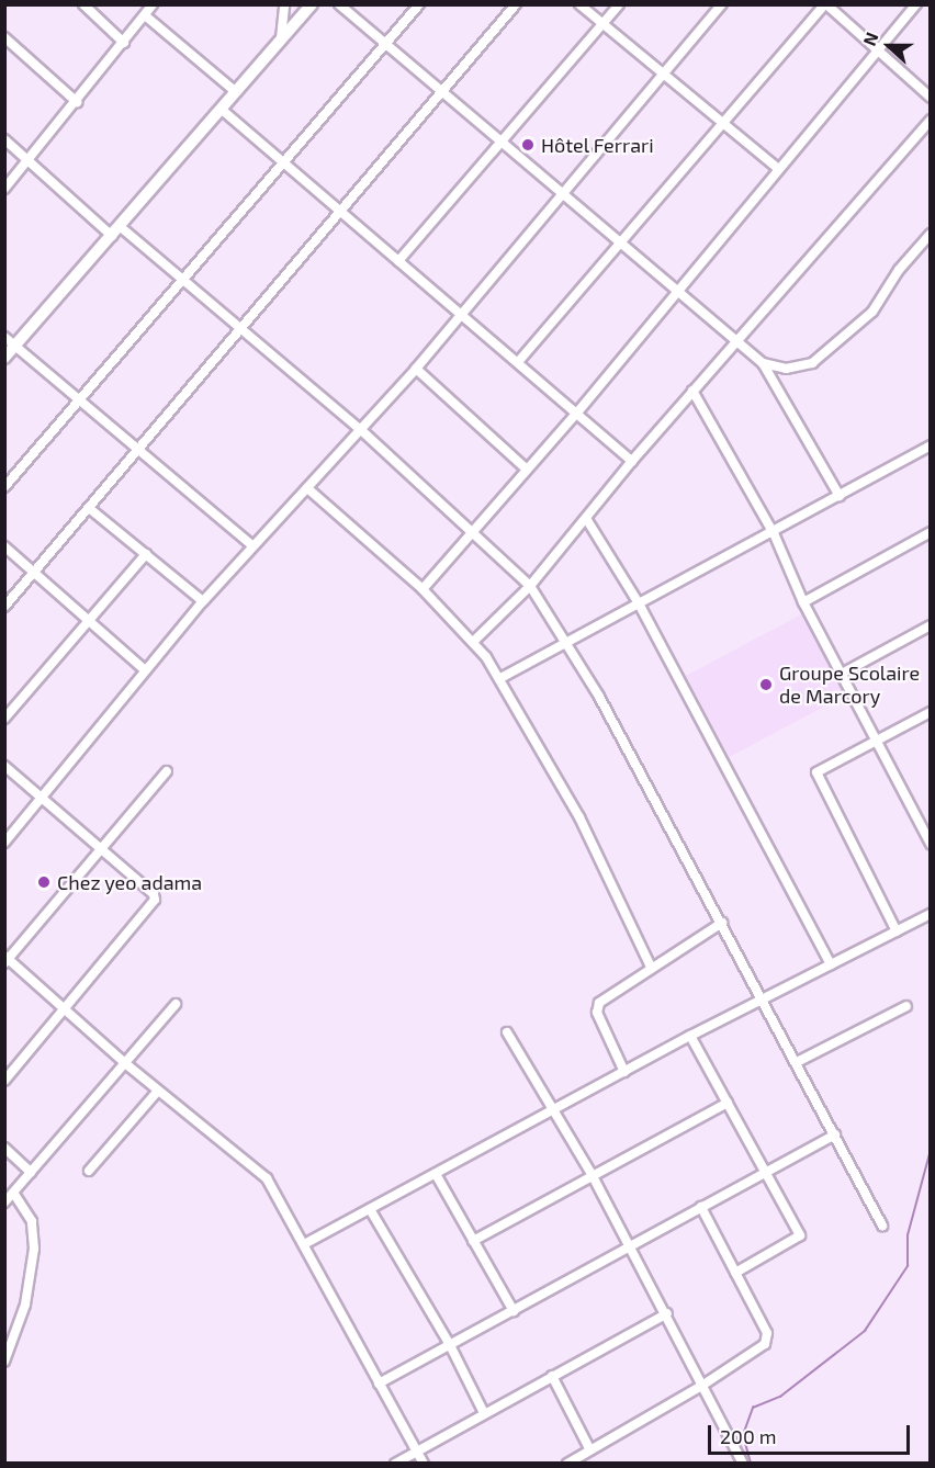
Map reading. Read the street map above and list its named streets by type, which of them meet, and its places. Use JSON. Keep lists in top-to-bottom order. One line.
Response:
{"places":["Hôtel Ferrari","Groupe Scolaire de Marcory","Chez yeo adama"],"scale_bar":"200 m","north":"left"}
